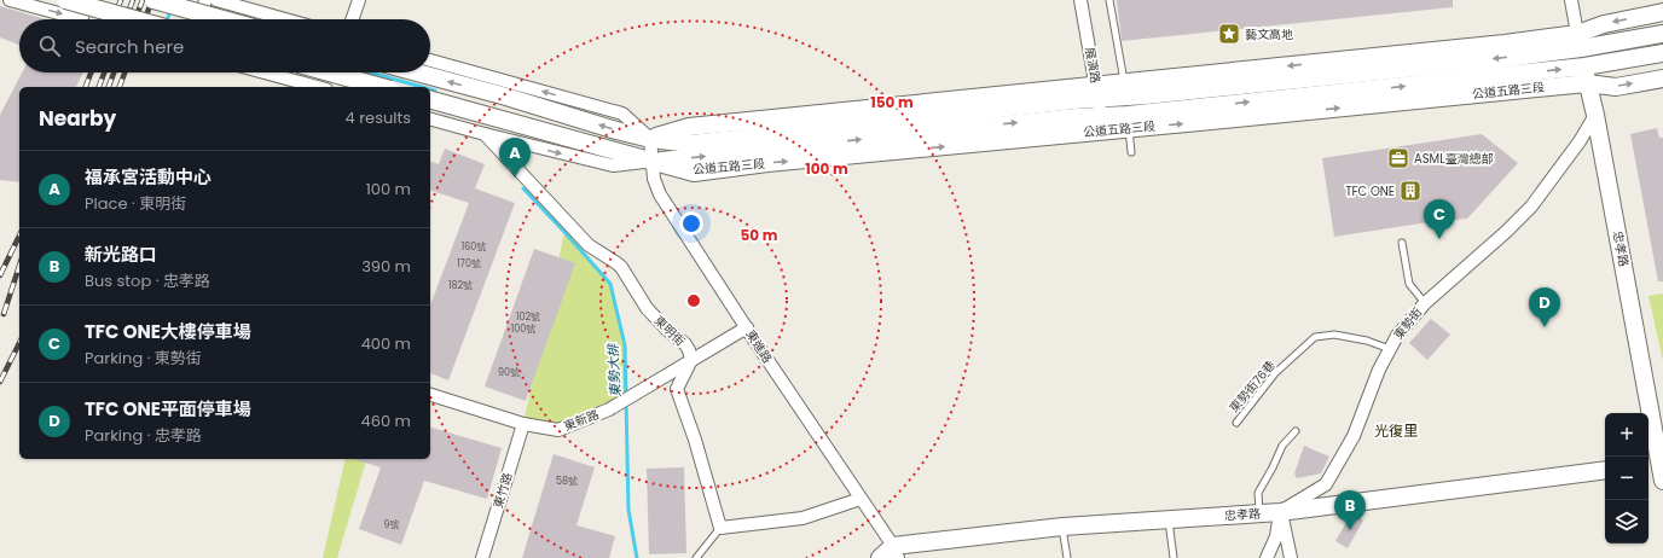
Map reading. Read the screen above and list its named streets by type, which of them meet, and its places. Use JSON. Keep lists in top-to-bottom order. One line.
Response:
{"streets":{"street":["展演路","公道五路三段","忠孝路","東勢街","東明街","東進路","東新路","東竹路"],"lane":["東勢街76巷"]},"crossings":[["展演路","公道五路三段"],["公道五路三段","忠孝路"],["公道五路三段","東明街"],["公道五路三段","東進路"],["忠孝路","東勢街"],["忠孝路","東進路"],["東勢街","東勢街76巷"],["東明街","東新路"],["東進路","東新路"],["東新路","東竹路"]],"districts":["光復里"],"water":["東勢大排"],"places":{"place":["藝文高地"],"office":["ASML臺灣總部"],"building":["TFC ONE"]},"house_numbers":["160號","170號","182號","102號","100號","90號","58號","9號"],"page":{"search":"Search here","heading":["Nearby","4 results"],"pins":["A","C","D","B"],"list":[{"mark":"A","name":"福承宮活動中心","note":"Place · 東明街","value":"100 m"},{"mark":"B","name":"新光路口","note":"Bus stop · 忠孝路","value":"390 m"},{"mark":"C","name":"TFC ONE大樓停車場","note":"Parking · 東勢街","value":"400 m"},{"mark":"D","name":"TFC ONE平面停車場","note":"Parking · 忠孝路","value":"460 m"}],"map_buttons":["+","−"]},"rings":["150 m","100 m","50 m"]}
